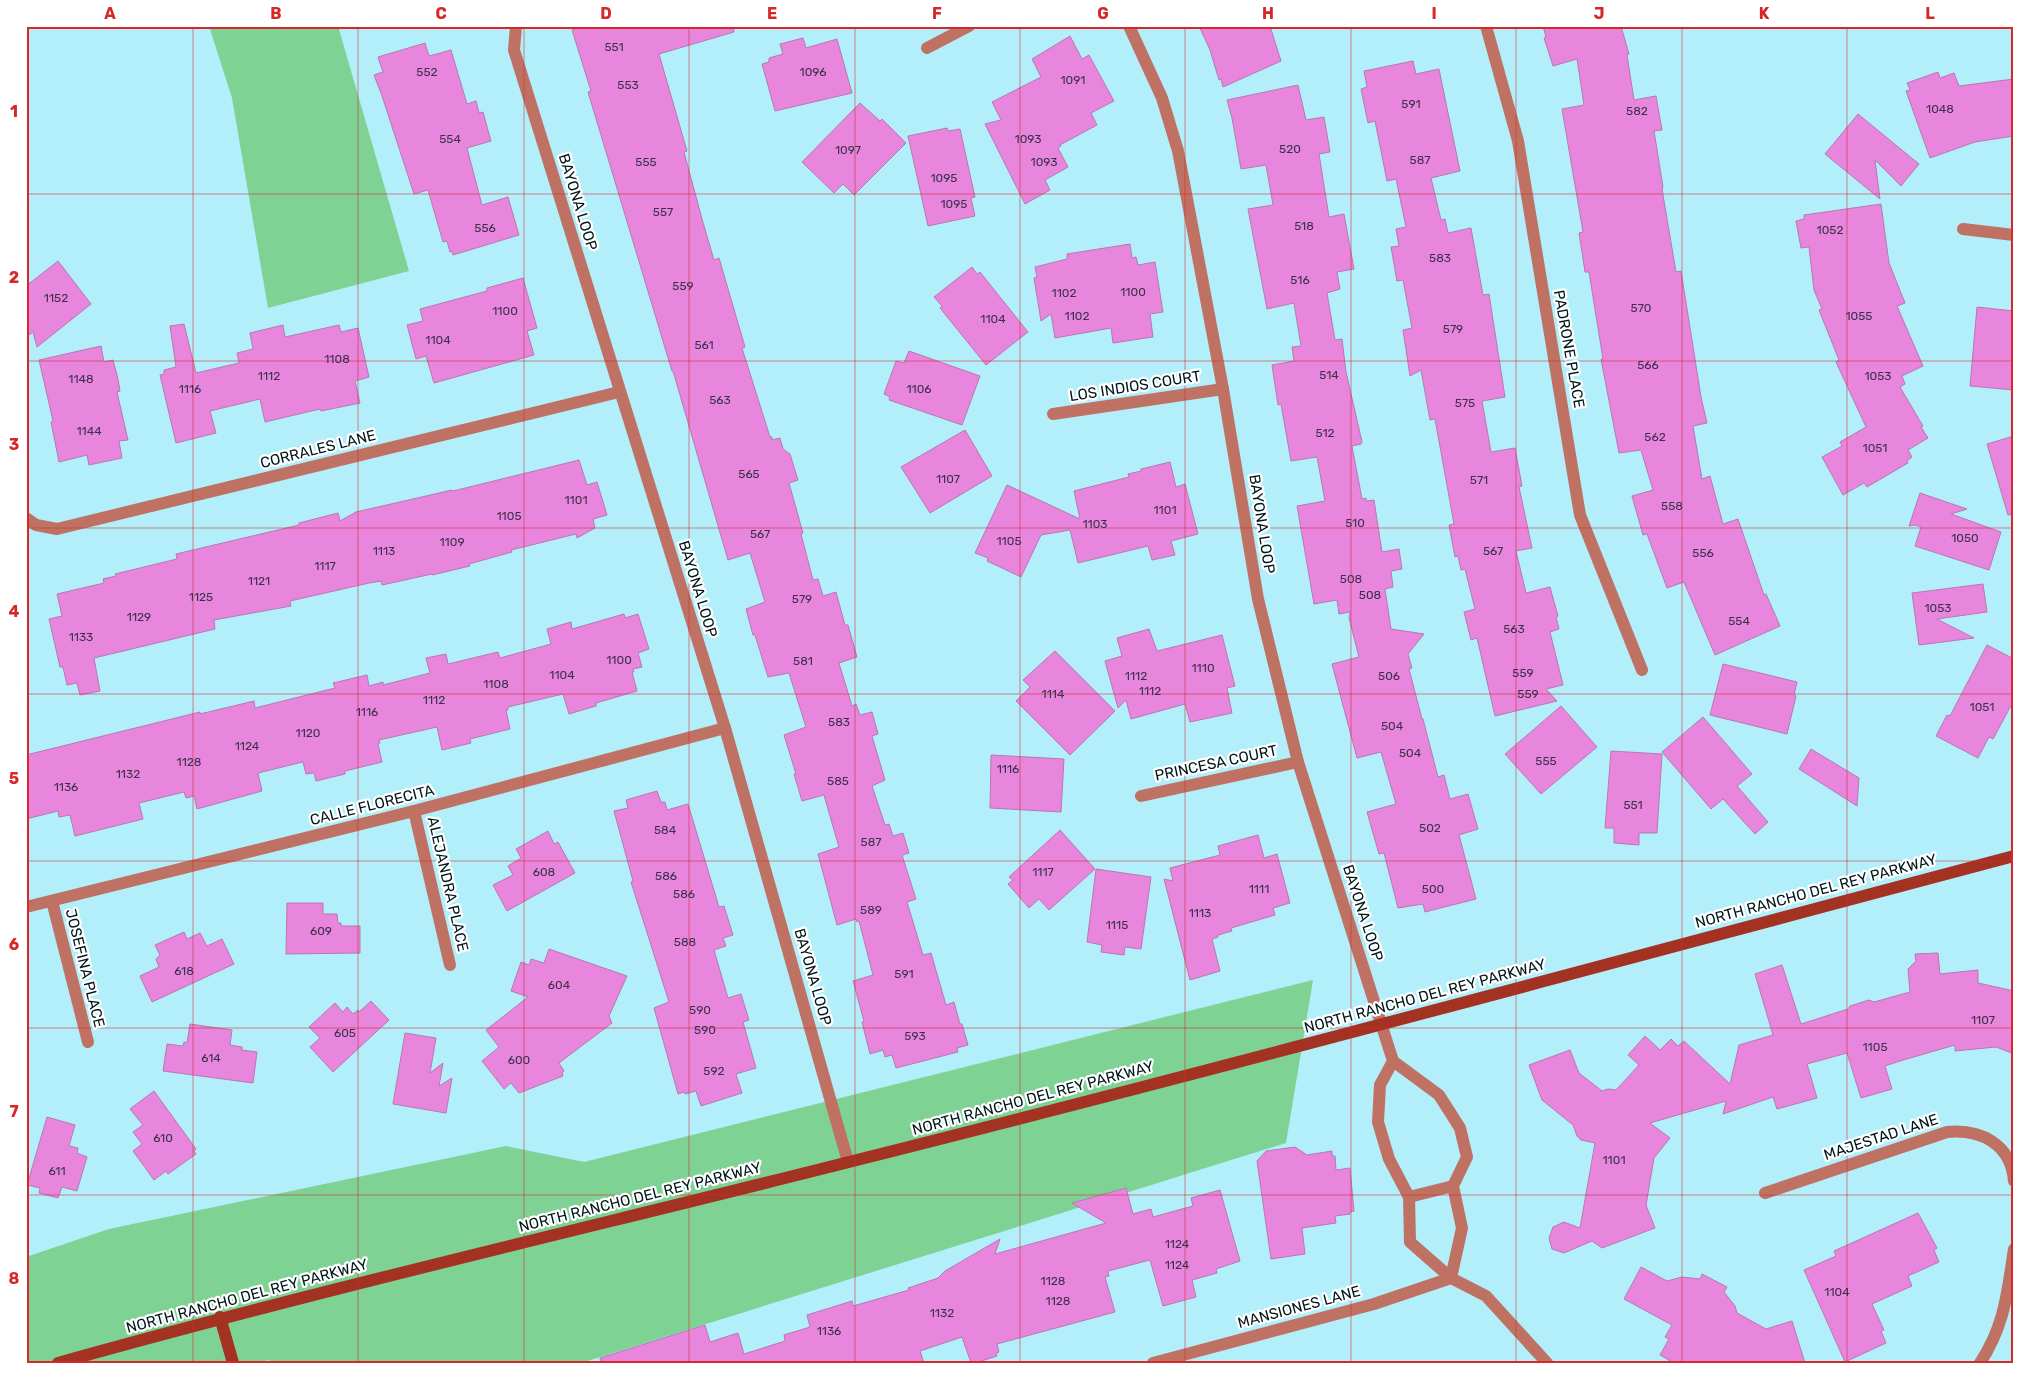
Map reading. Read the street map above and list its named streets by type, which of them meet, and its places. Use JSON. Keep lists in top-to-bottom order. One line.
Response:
{"streets":{"street":["BAYONA LOOP","PADRONE PLACE","LOS INDIOS COURT","CORRALES LANE","PRINCESA COURT","CALLE FLORECITA","ALEJANDRA PLACE","NORTH RANCHO DEL REY PARKWAY","JOSEFINA PLACE","MAJESTAD LANE","MANSIONES LANE"]},"crossings":[["BAYONA LOOP","LOS INDIOS COURT"],["BAYONA LOOP","CORRALES LANE"],["BAYONA LOOP","PRINCESA COURT"],["BAYONA LOOP","CALLE FLORECITA"],["BAYONA LOOP","NORTH RANCHO DEL REY PARKWAY"],["CALLE FLORECITA","ALEJANDRA PLACE"],["CALLE FLORECITA","JOSEFINA PLACE"]],"house_numbers":["551","552","1096","1091","553","591","1048","582","554","1093","520","1097","587","555","1093","1095","1095","557","518","556","1052","583","516","559","1100","1102","1152","570","1100","1102","1055","1104","579","1104","561","1108","566","514","1112","1053","1148","1116","1106","563","575","1144","512","562","1051","565","1107","571","1101","558","1101","1105","510","1103","567","1050","1105","1109","1113","567","556","1117","508","1121","508","1125","579","1053","1129","554","563","1133","1100","581","1110","559","1104","1112","506","1108","1112","1114","559","1112","1051","1116","583","504","1120","1124","504","555","1128","1116","1132","585","1136","551","502","584","587","608","1117","586","1111","500","586","589","1113","1115","609","588","618","591","604","590","1107","590","605","593","1105","614","600","592","610","1101","611","1124","1124","1128","1104","1128","1132","1136"],"grid":{"columns":["A","B","C","D","E","F","G","H","I","J","K","L"],"rows":["1","2","3","4","5","6","7","8"]}}
